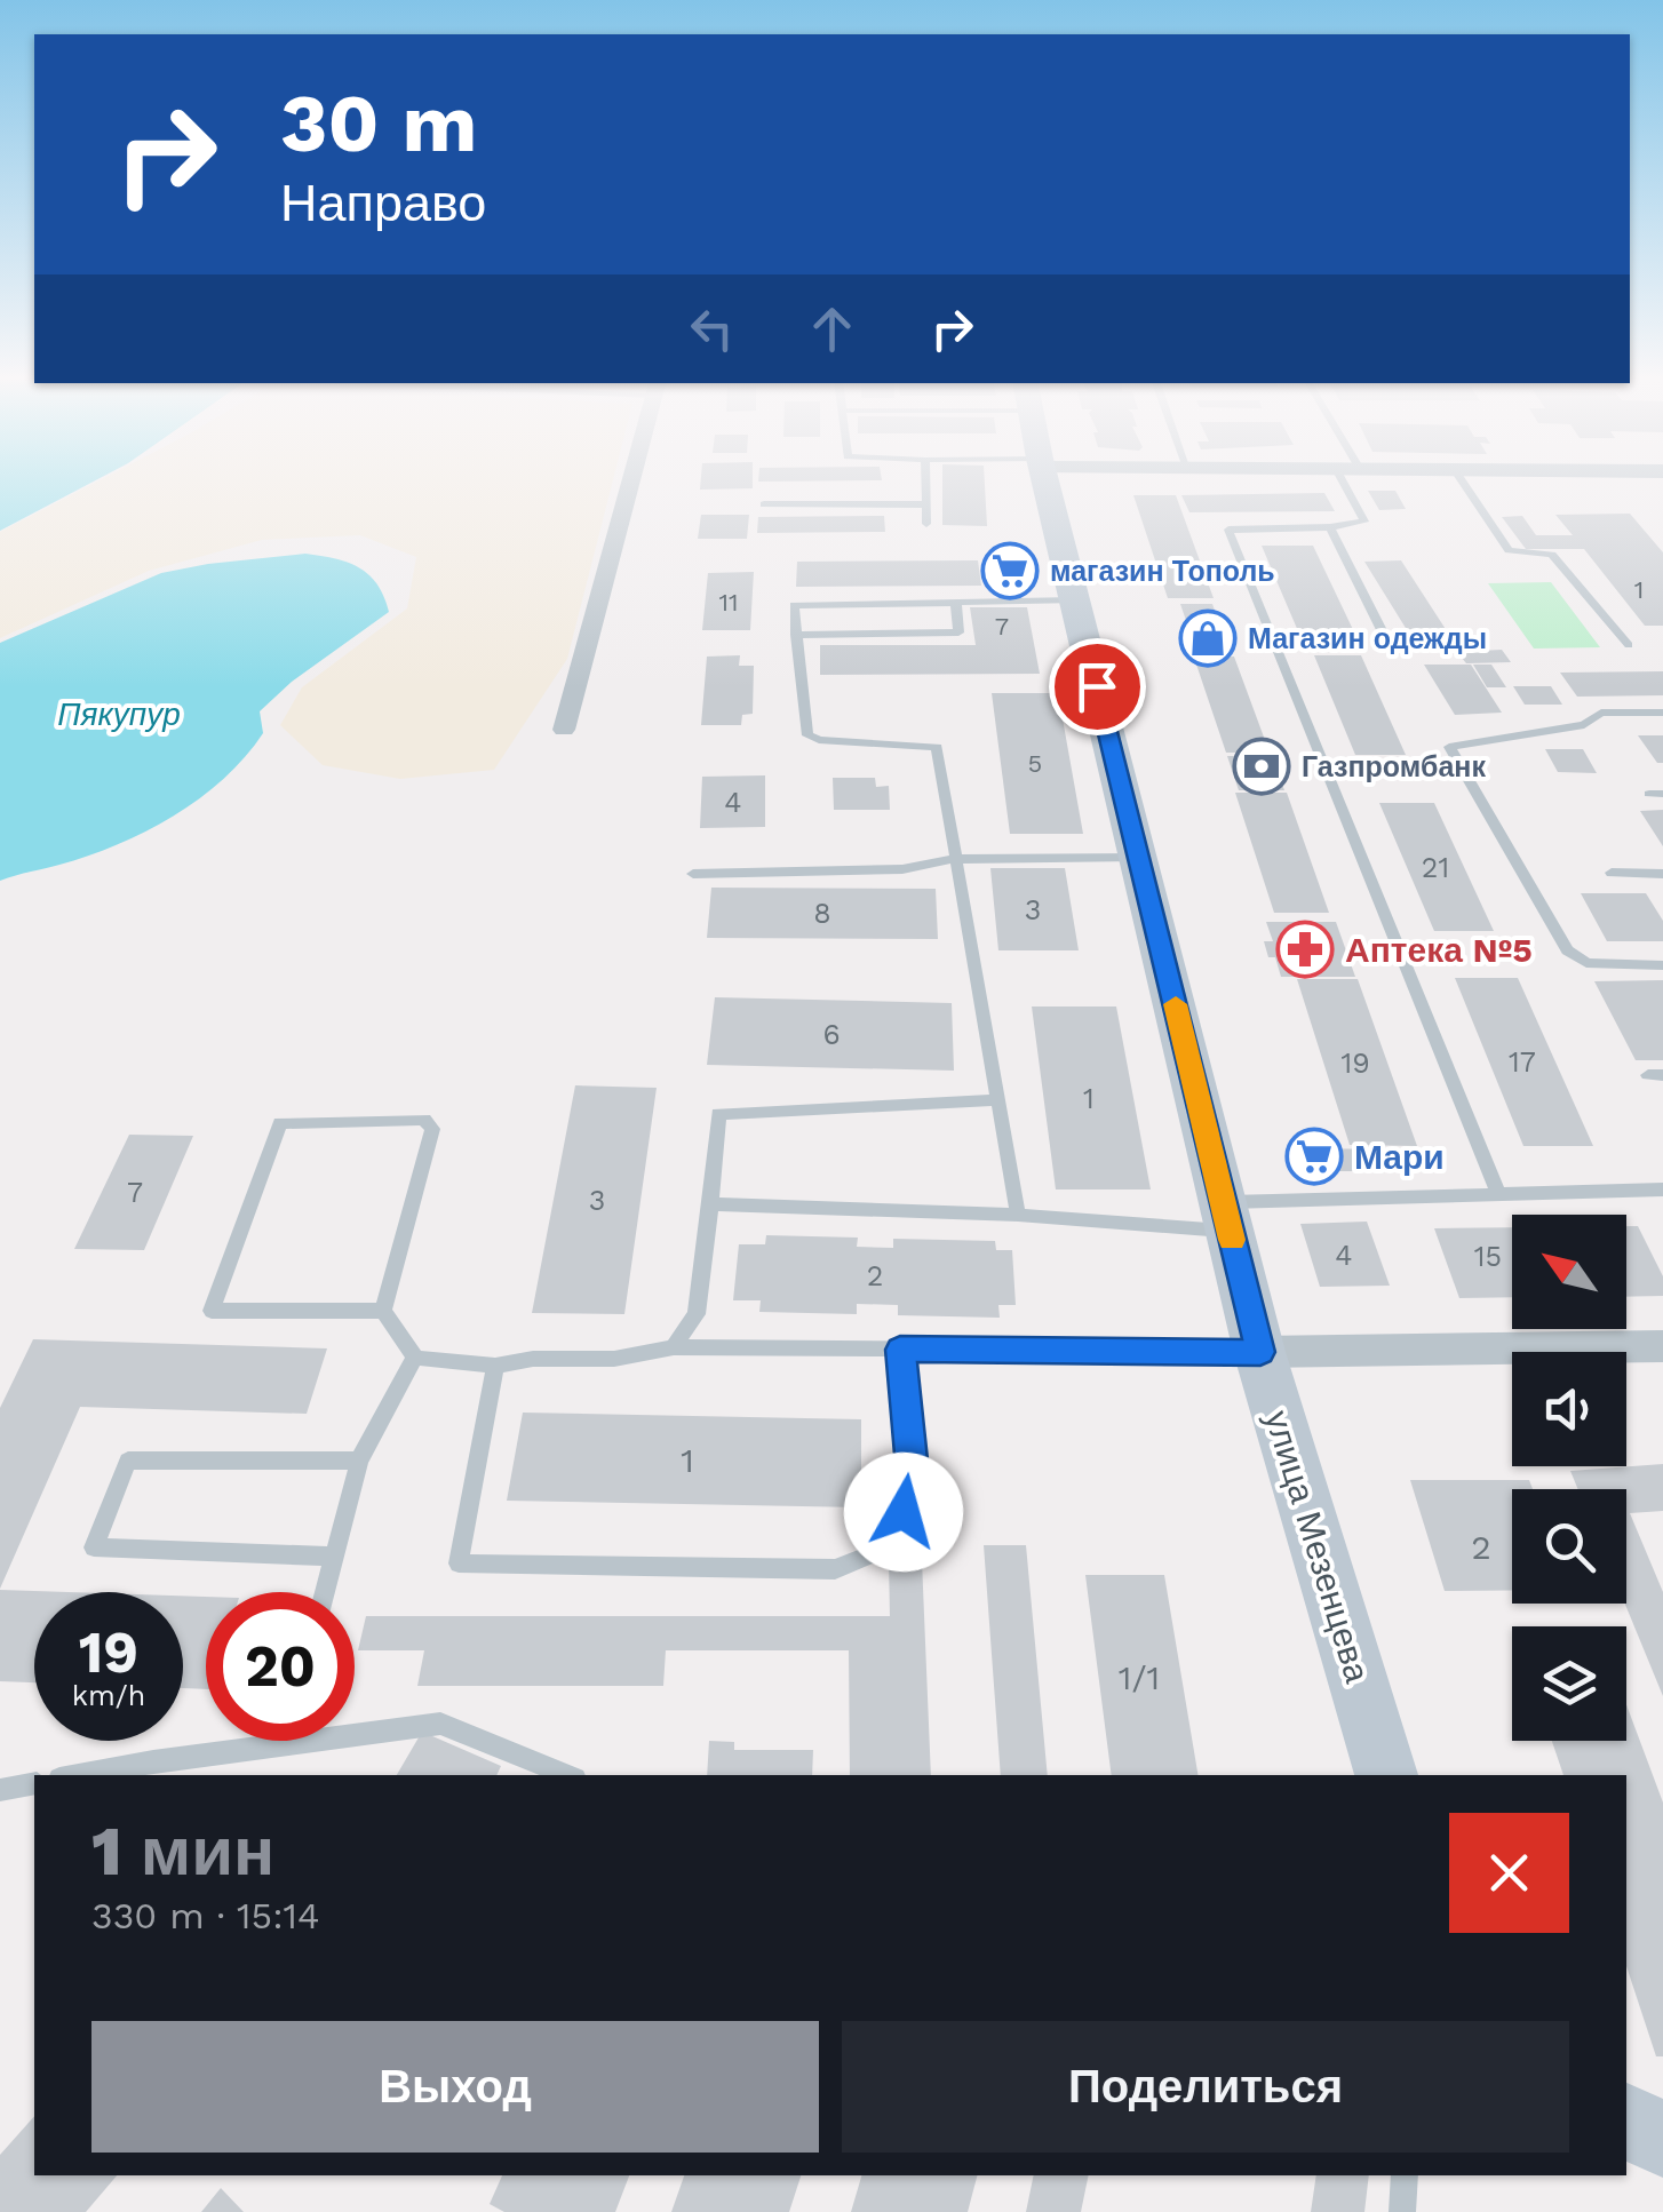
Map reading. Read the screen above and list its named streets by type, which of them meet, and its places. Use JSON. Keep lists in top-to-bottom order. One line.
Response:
{"streets":{"main road":["улица Мезенцева"]},"water":["Пякупур"],"places":{"supermarket":["магазин Тополь","Мари"],"shop":["Магазин одежды"],"bank":["Газпромбанк"],"pharmacy":["Аптека №5"]},"house_numbers":["1","11","7","5","4","21","3","8","6","17","19","1","7","3","4","15","2","1","2","1/1"],"north":"top left","page":{"turn":["30 m","Направо"],"speed":"19 km/h","limit":"20","heading":["1 мин","330 m · 15:14"],"buttons":["Выход","Поделиться"]}}
